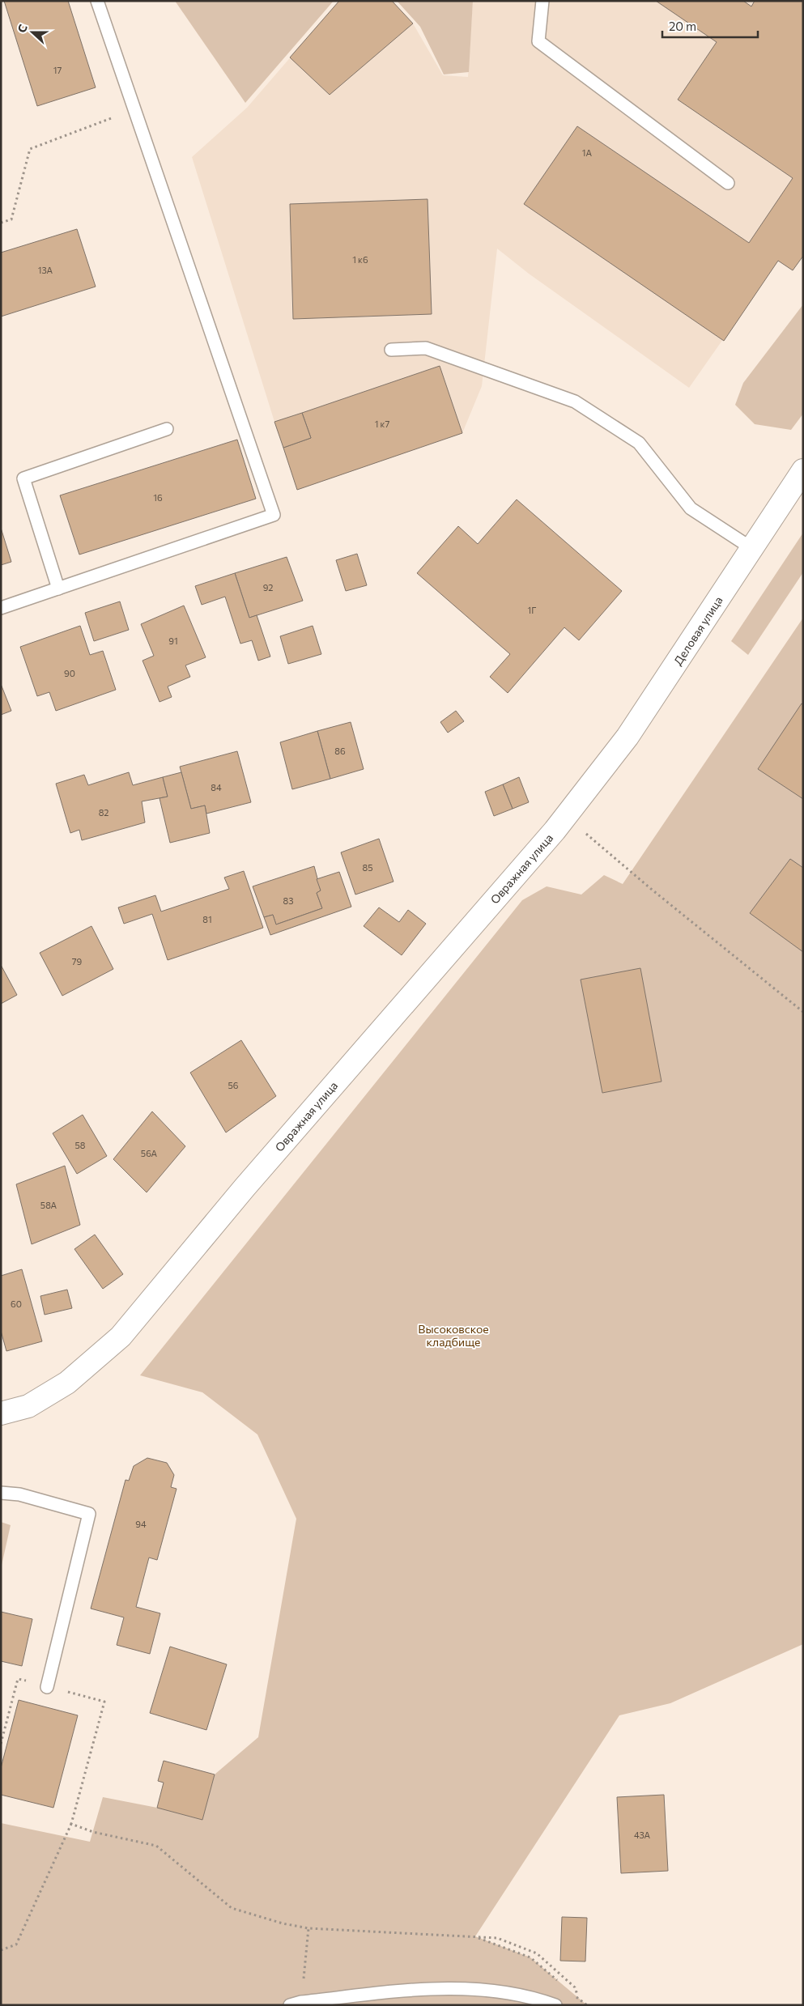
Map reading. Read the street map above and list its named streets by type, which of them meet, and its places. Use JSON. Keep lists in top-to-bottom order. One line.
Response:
{"streets":{"street":["Деловая улица","Овражная улица"]},"crossings":[["Деловая улица","Овражная улица"]],"parks":["Высоковское кладбище"],"house_numbers":["17","1А","1 к6","13А","1 к7","16","92","1Г","91","90","86","84","82","85","83","81","79","56","58","56А","58А","60","94","43А"],"scale_bar":"20 m","north":"left"}
